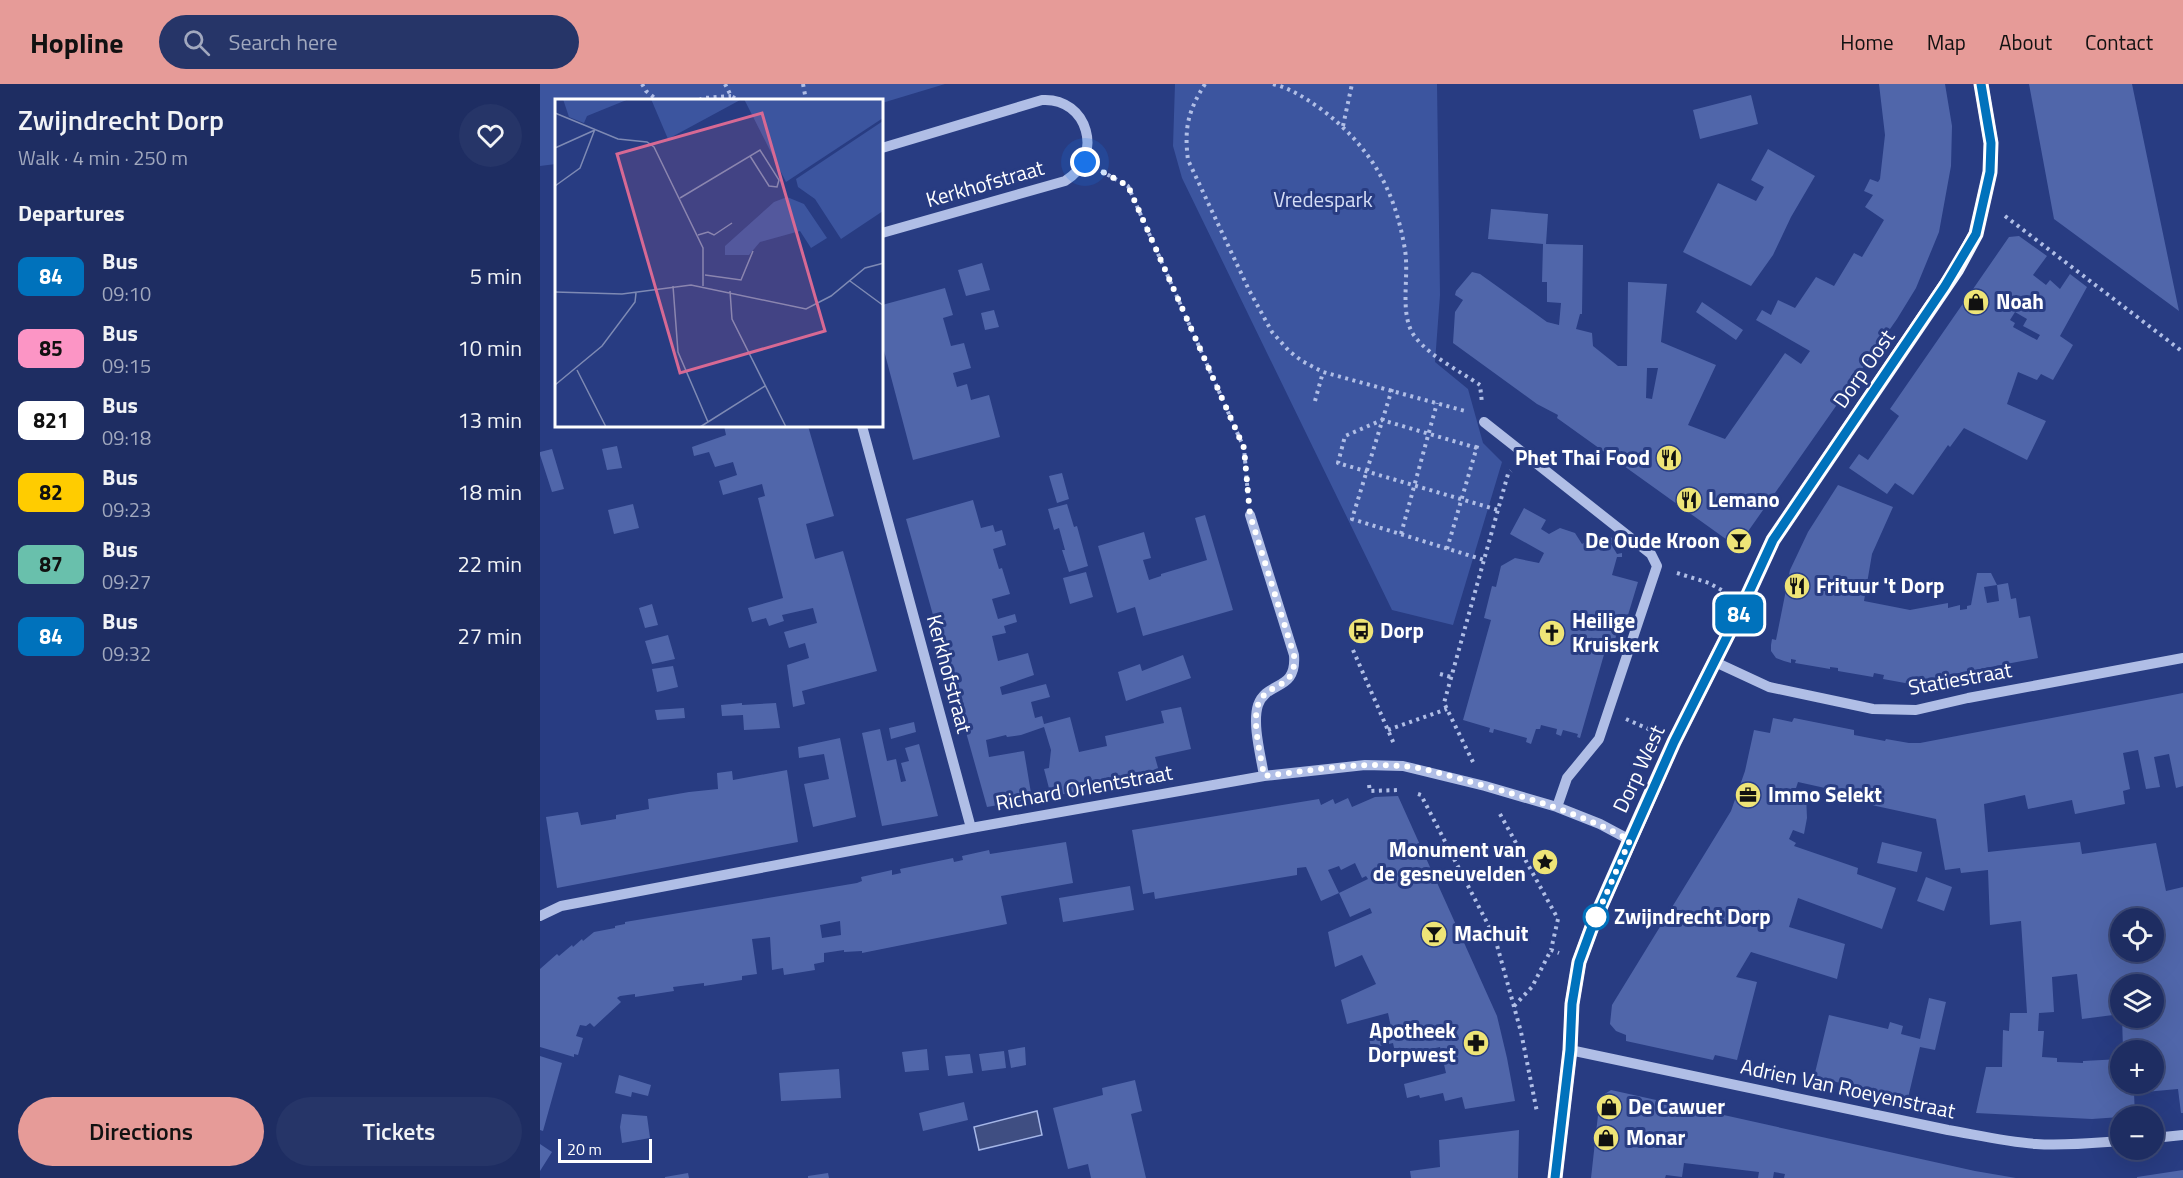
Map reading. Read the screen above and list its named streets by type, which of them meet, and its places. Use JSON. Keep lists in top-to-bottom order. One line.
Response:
{"streets":{"main road":["Dorp Oost","Dorp West"],"street":["Kerkhofstraat","Statiestraat","Richard Orlentstraat","Adrien Van Roeyenstraat"]},"crossings":[["Kerkhofstraat","Richard Orlentstraat"],["Dorp Oost","Statiestraat"],["Dorp Oost","Dorp West"],["Statiestraat","Dorp West"],["Dorp West","Richard Orlentstraat"],["Dorp West","Adrien Van Roeyenstraat"]],"parks":["Vredespark"],"places":{"shop":["Noah","De Cawuer","Monar"],"restaurant":["Phet Thai Food","Lemano","Frituur 't Dorp"],"bar":["De Oude Kroon","Machuit"],"bus stop":["Dorp"],"church":["Heilige Kruiskerk"],"office":["Immo Selekt"],"place":["Monument van de gesneuvelden"],"other":["Zwijndrecht Dorp"],"pharmacy":["Apotheek Dorpwest"]},"lines":["bus line 84"],"scale_bar":"20 m","page":{"header":"Hopline","search":"Search here","nav":["Home","Map","About","Contact"],"heading":[["Zwijndrecht Dorp","Walk · 4 min · 250 m"],"Departures"],"on_map":"84","list":[{"mark":"84","name":"Bus","note":"09:10","value":"5 min"},{"mark":"85","name":"Bus","note":"09:15","value":"10 min"},{"mark":"821","name":"Bus","note":"09:18","value":"13 min"},{"mark":"82","name":"Bus","note":"09:23","value":"18 min"},{"mark":"87","name":"Bus","note":"09:27","value":"22 min"},{"mark":"84","name":"Bus","note":"09:32","value":"27 min"}],"map_buttons":["+","−"],"buttons":["Directions","Tickets"],"scale":"20 m"}}
